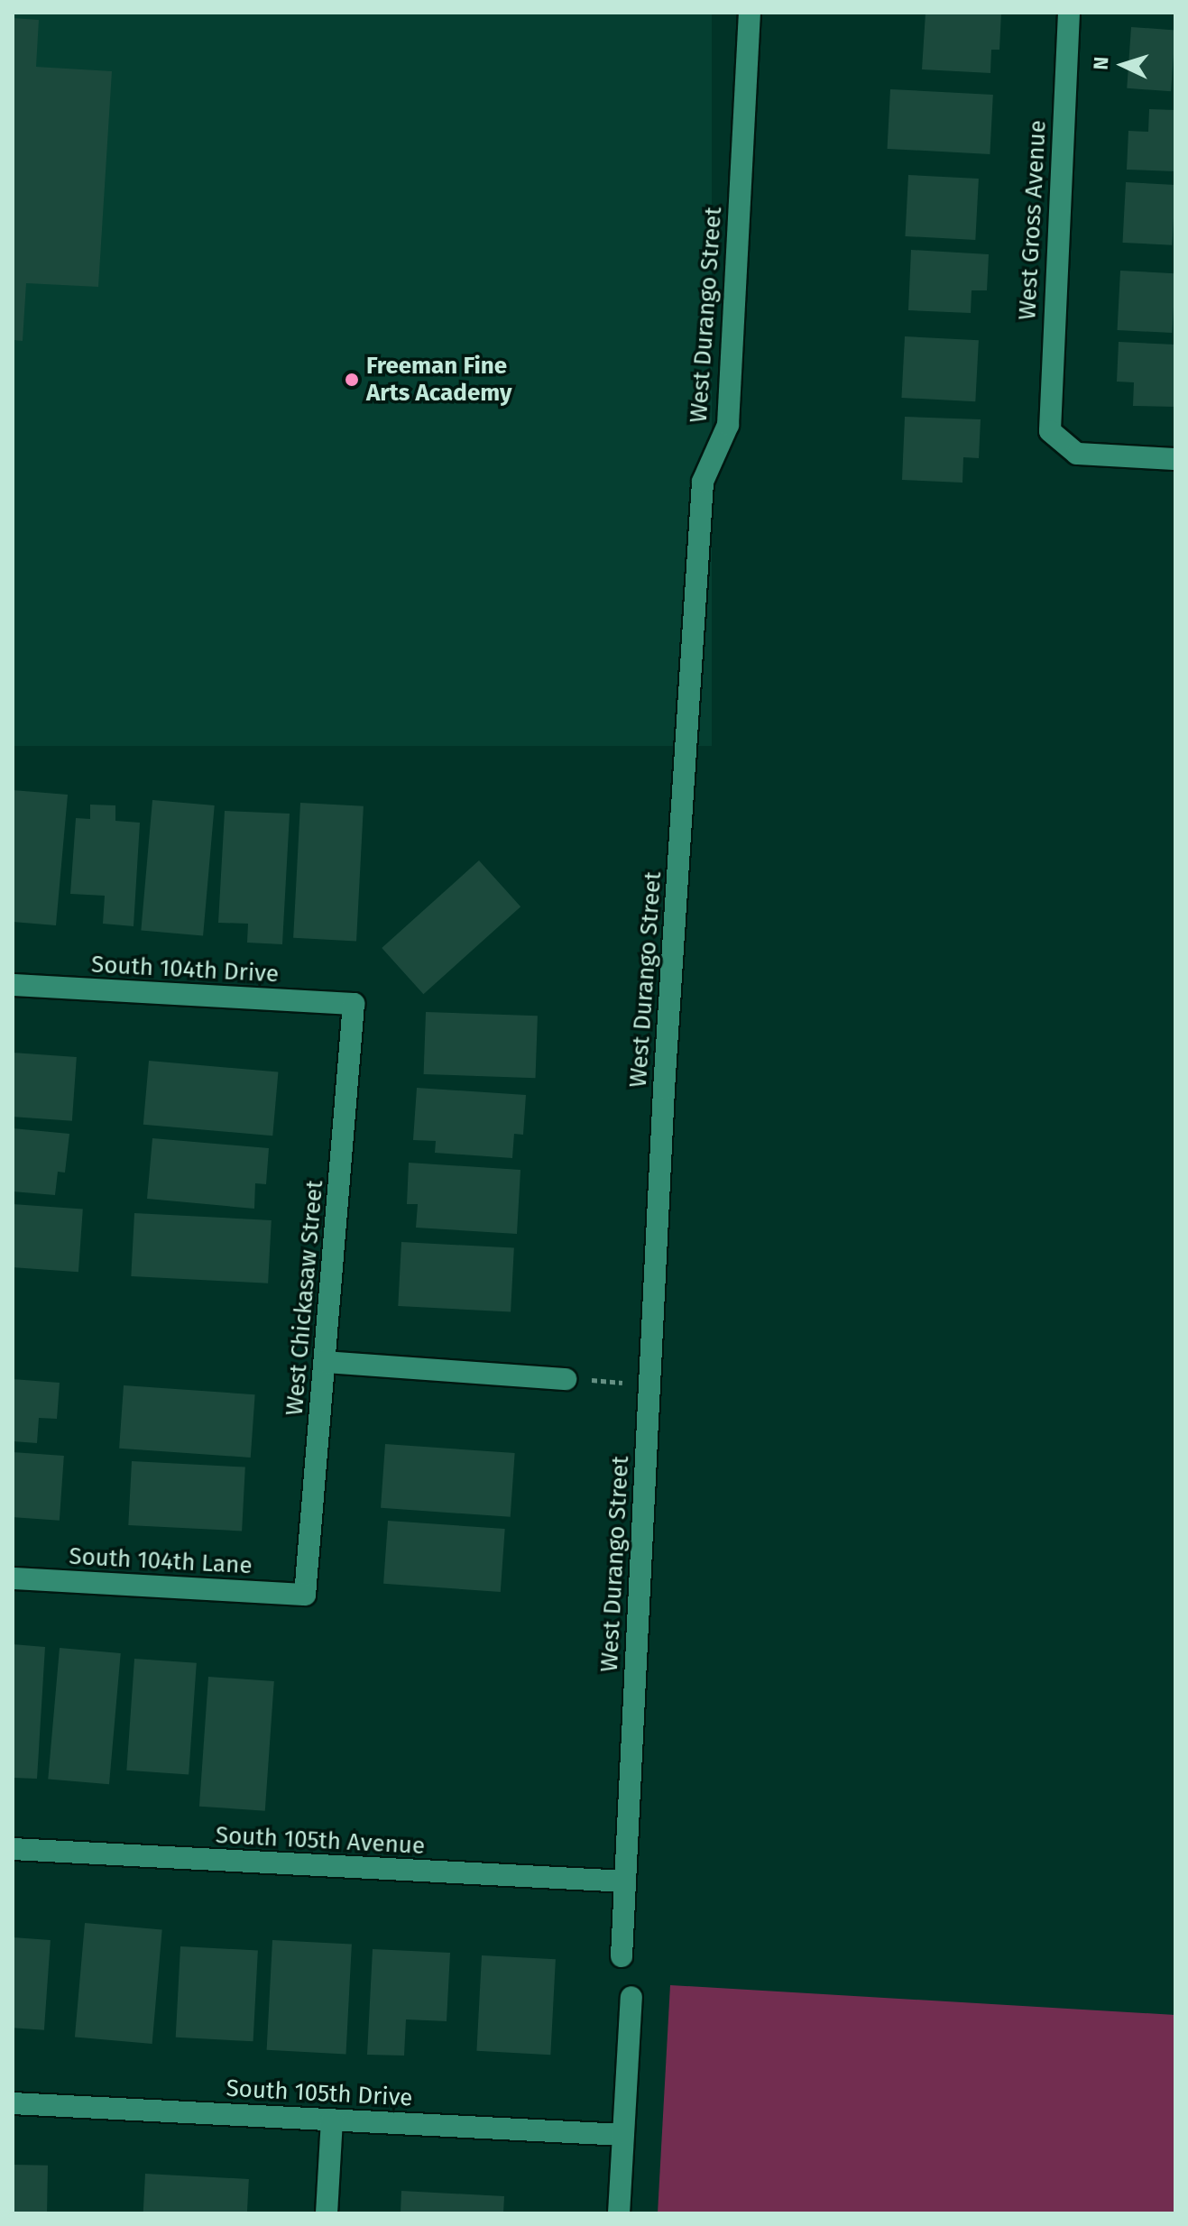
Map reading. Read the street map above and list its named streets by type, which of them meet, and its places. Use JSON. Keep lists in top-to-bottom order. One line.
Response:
{"streets":{"street":["West Gross Avenue","West Durango Street","South 104th Drive","West Chickasaw Street","South 104th Lane","South 105th Avenue","South 105th Drive"]},"crossings":[["West Durango Street","South 105th Avenue"],["South 104th Drive","West Chickasaw Street"],["West Chickasaw Street","South 104th Lane"]],"places":["Freeman Fine Arts Academy"],"north":"left"}
